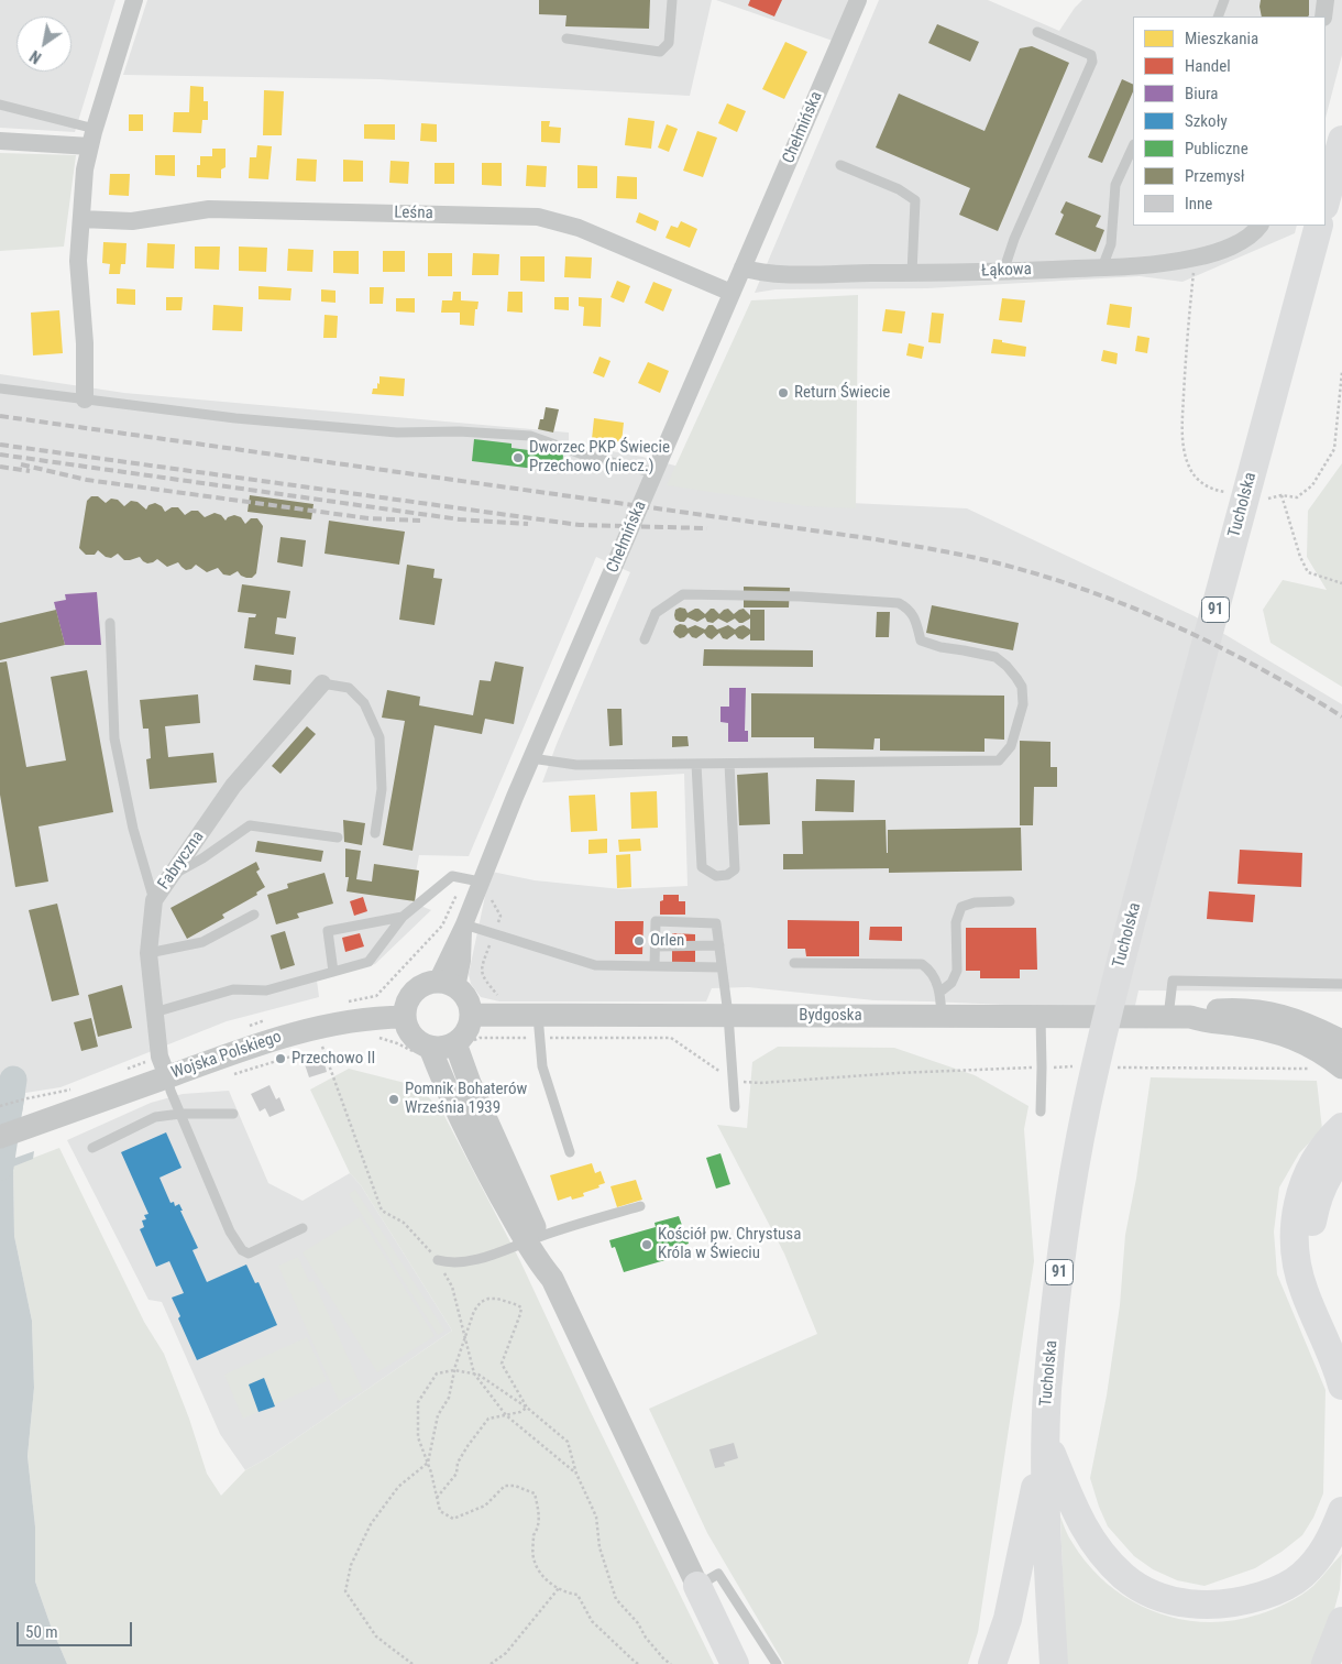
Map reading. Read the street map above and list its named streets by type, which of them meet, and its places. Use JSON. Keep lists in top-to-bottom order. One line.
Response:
{"streets":{"main road":["Tucholska","91"],"street":["Chełmińska","Leśna","Łąkowa","Fabryczna","Bydgoska","Wojska Polskiego"]},"crossings":[["Chełmińska","Leśna"],["Chełmińska","Łąkowa"],["Chełmińska","Bydgoska"],["Chełmińska","Wojska Polskiego"],["Fabryczna","Wojska Polskiego"],["Bydgoska","Wojska Polskiego"]],"places":["Return Świecie","Dworzec PKP Świecie Przechowo (niecz.)","Orlen","Przechowo II","Pomnik Bohaterów Września 1939","Kościół pw. Chrystusa Króla w Świeciu"],"legend":["Mieszkania","Handel","Biura","Szkoły","Publiczne","Przemysł","Inne"],"scale_bar":"50 m","north":"bottom left"}
